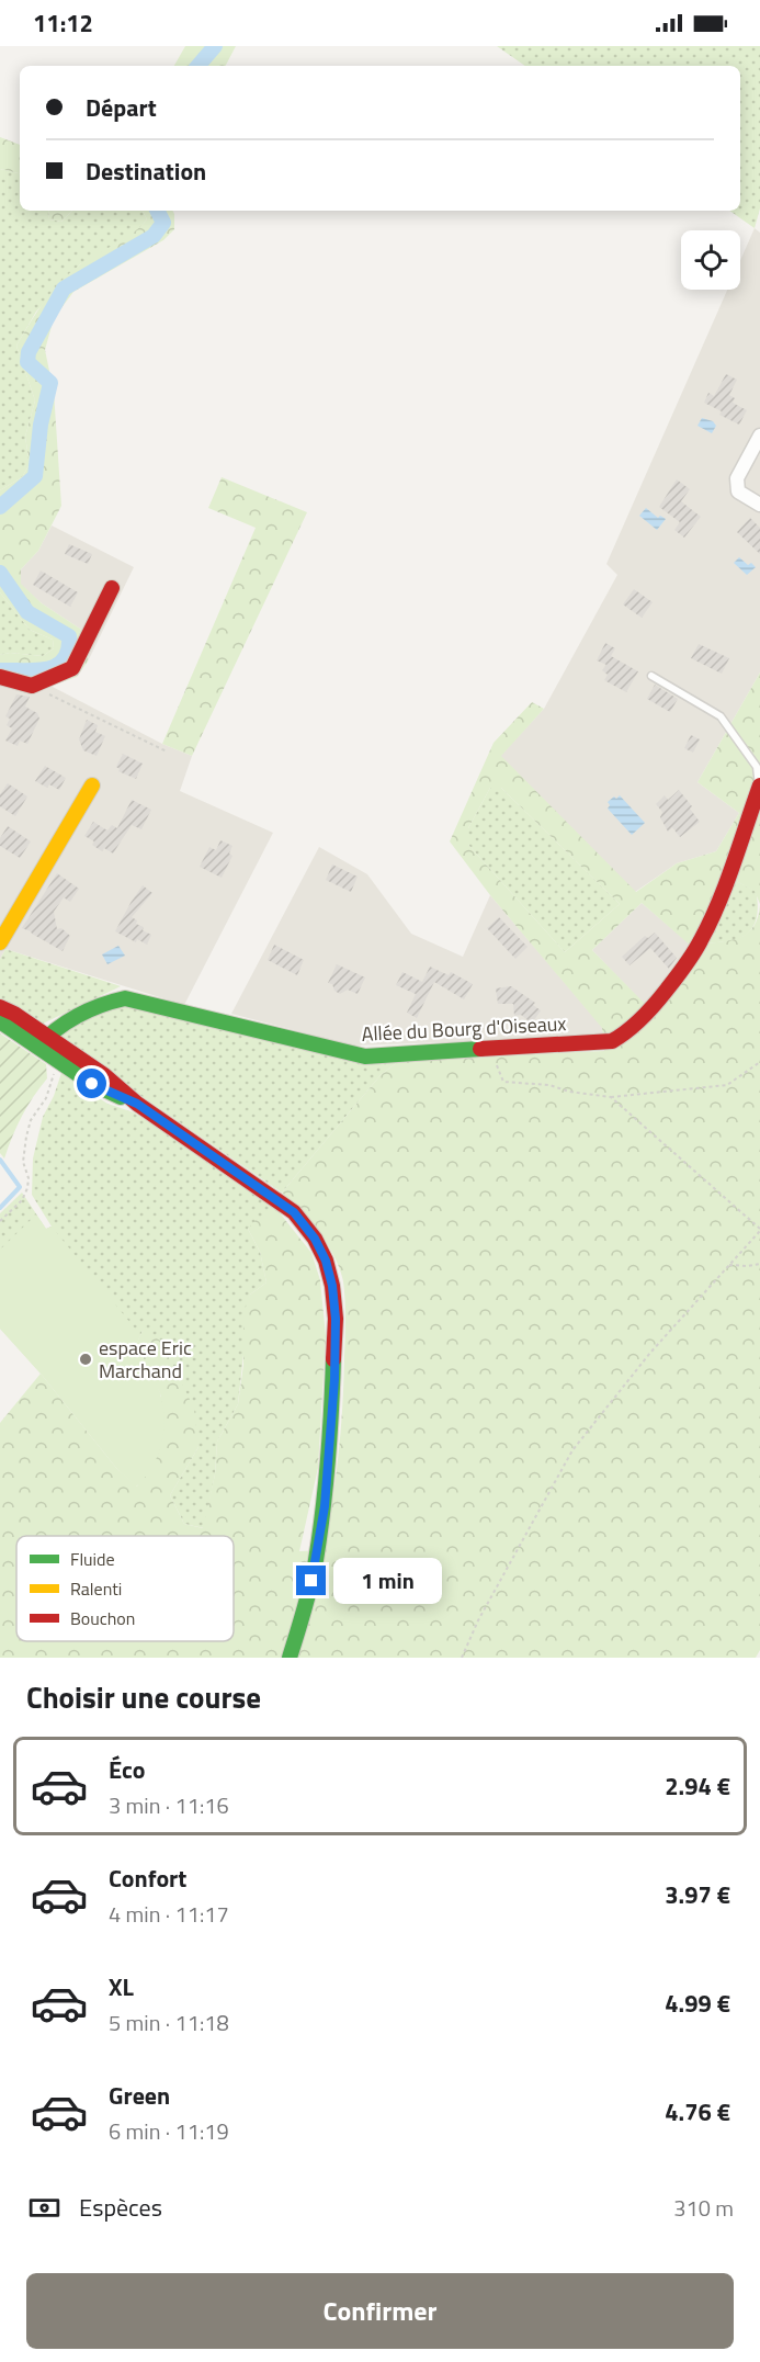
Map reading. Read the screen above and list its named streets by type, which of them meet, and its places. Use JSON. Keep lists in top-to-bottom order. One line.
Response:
{"streets":{"street":["Allée du Bourg d'Oiseaux"]},"places":["espace Eric Marchand"],"legend":["Fluide","Ralenti","Bouchon"],"page":{"status":"11:12","banner":["Départ","Destination"],"bubble":"1 min","heading":"Choisir une course","list":[{"name":"Éco","note":"3 min · 11:16","value":"2.94 €"},{"name":"Confort","note":"4 min · 11:17","value":"3.97 €"},{"name":"XL","note":"5 min · 11:18","value":"4.99 €"},{"name":"Green","note":"6 min · 11:19","value":"4.76 €"}],"pay":["Espèces","310 m"],"buttons":"Confirmer"}}
